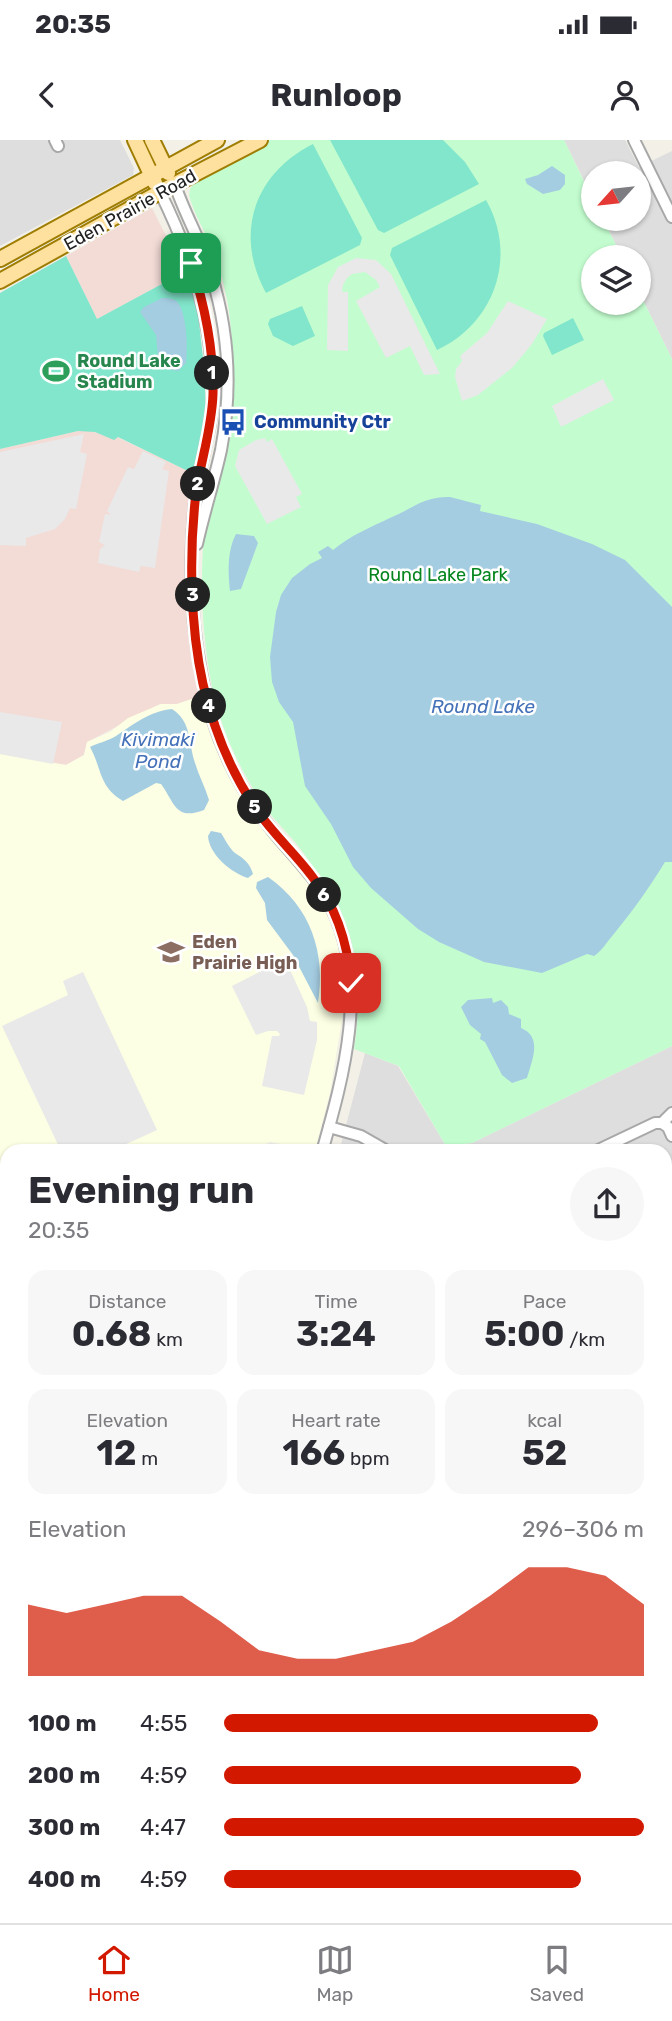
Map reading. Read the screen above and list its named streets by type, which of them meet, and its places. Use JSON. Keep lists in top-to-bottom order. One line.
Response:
{"streets":{"main road":["Eden Prairie Road"]},"water":["Round Lake","Kivimaki Pond"],"parks":["Round Lake Park"],"places":{"sports":["Round Lake Stadium"],"bus stop":["Community Ctr"],"school or university":["Eden Prairie High"]},"north":"bottom left","page":{"status":"20:35","header":"Runloop","pins":["1","2","3","4","5","6"],"heading":["Evening run","20:35"],"stats":[["Distance","0.68 km"],["Time","3:24"],["Pace","5:00 /km"],["Elevation","12 m"],["Heart rate","166 bpm"],["kcal","52"]],"chart":["Elevation","296–306 m"],"list":[{"name":"100 m","note":"4:55"},{"name":"200 m","note":"4:59"},{"name":"300 m","note":"4:47"},{"name":"400 m","note":"4:59"}],"tabs":["Home","Map","Saved"]}}
